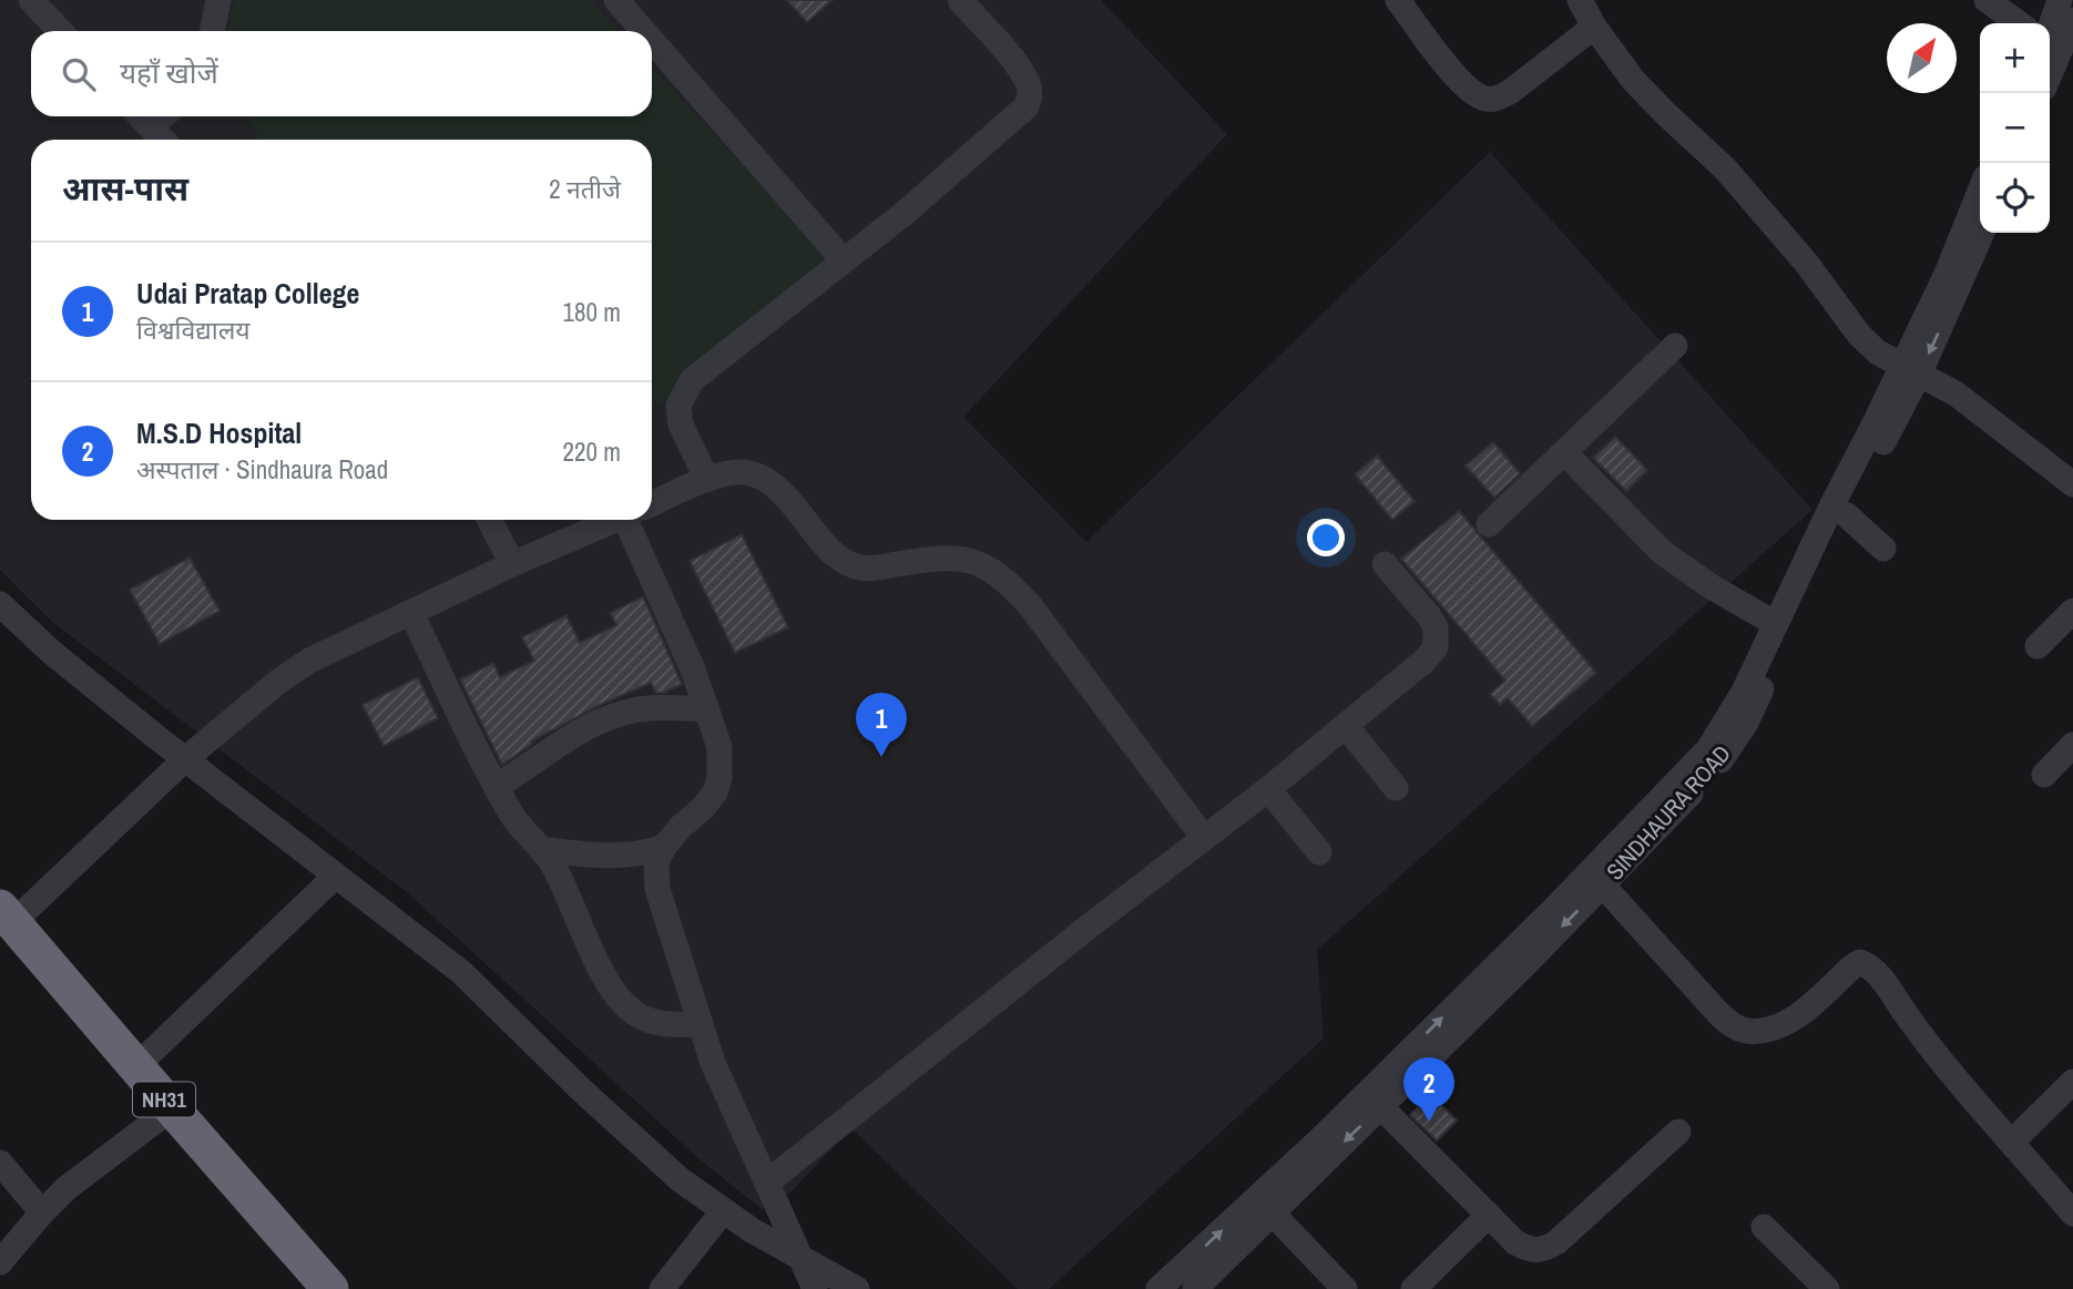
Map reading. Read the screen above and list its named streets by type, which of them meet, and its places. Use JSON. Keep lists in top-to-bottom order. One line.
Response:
{"streets":{"highway":["NH31"],"street":["SINDHAURA ROAD"]},"north":"top right","page":{"map_buttons":["+","−"],"search":"यहाँ खोजें","heading":["आस-पास","2 नतीजे"],"list":[{"mark":"1","name":"Udai Pratap College","note":"विश्वविद्यालय","value":"180 m"},{"mark":"2","name":"M.S.D Hospital","note":"अस्पताल · Sindhaura Road","value":"220 m"}],"pins":["1","2"]}}
